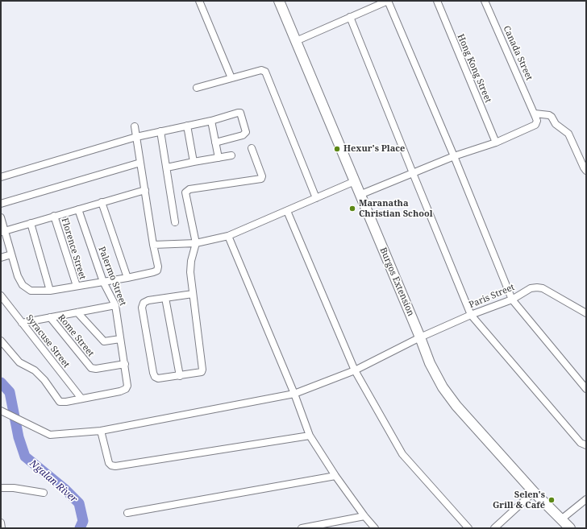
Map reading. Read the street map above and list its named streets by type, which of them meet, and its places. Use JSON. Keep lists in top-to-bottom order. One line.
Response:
{"streets":{"main road":["Burgos Extension"],"street":["Canada Street","Hong Kong Street","Florence Street","Palermo Street","Paris Street","Rome Street","Syracuse Street"]},"crossings":[["Palermo Street","Rome Street"],["Palermo Street","Syracuse Street"],["Burgos Extension","Paris Street"]],"water":["Ngalan River"],"places":["Hexur's Place","Maranatha Christian School","Selen's Grill & Café"]}
